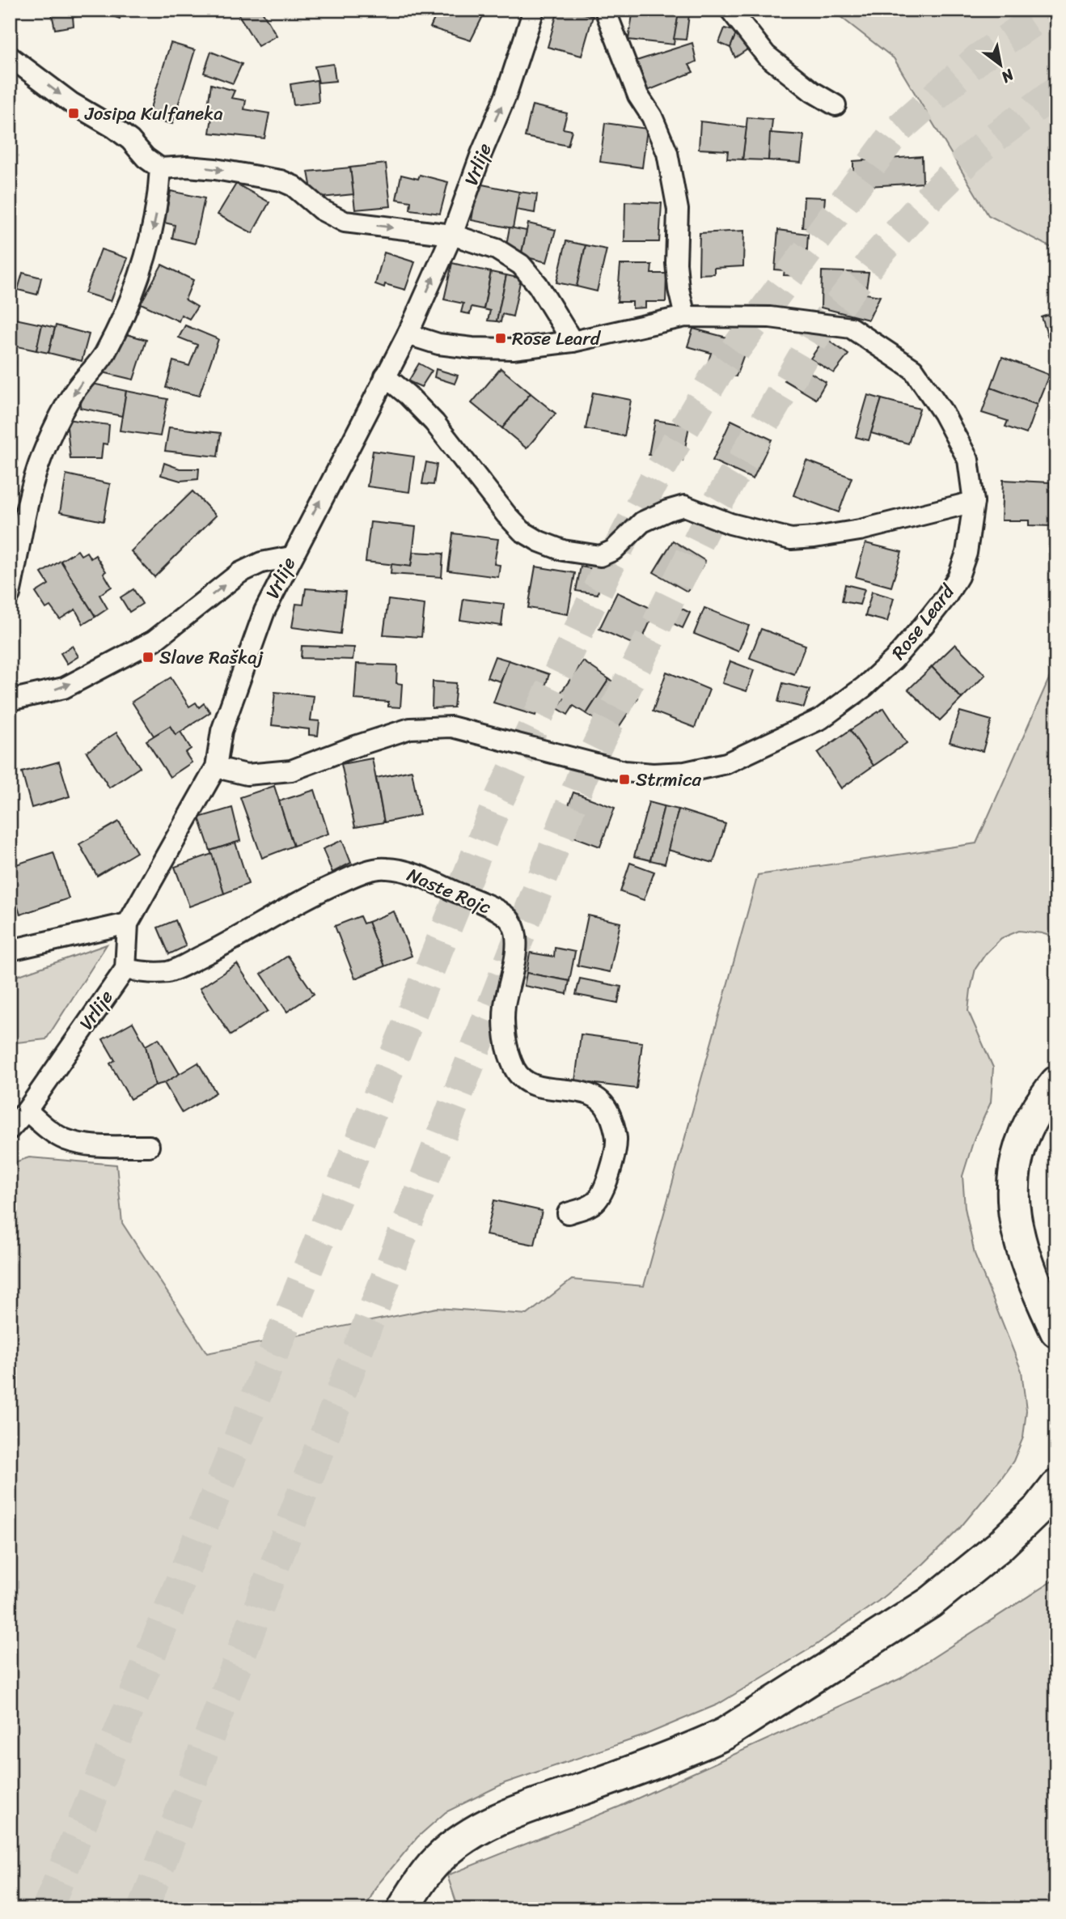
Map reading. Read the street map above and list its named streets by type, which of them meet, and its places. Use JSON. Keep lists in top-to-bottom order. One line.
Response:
{"streets":{"street":["Vrlije","Rose Leard","Naste Rojc"]},"crossings":[["Vrlije","Rose Leard"],["Vrlije","Naste Rojc"]],"one_way":["Vrlije"],"places":{"transit":["Josipa Kulfaneka","Rose Leard","Slave Raškaj","Strmica"]},"north":"bottom right"}
